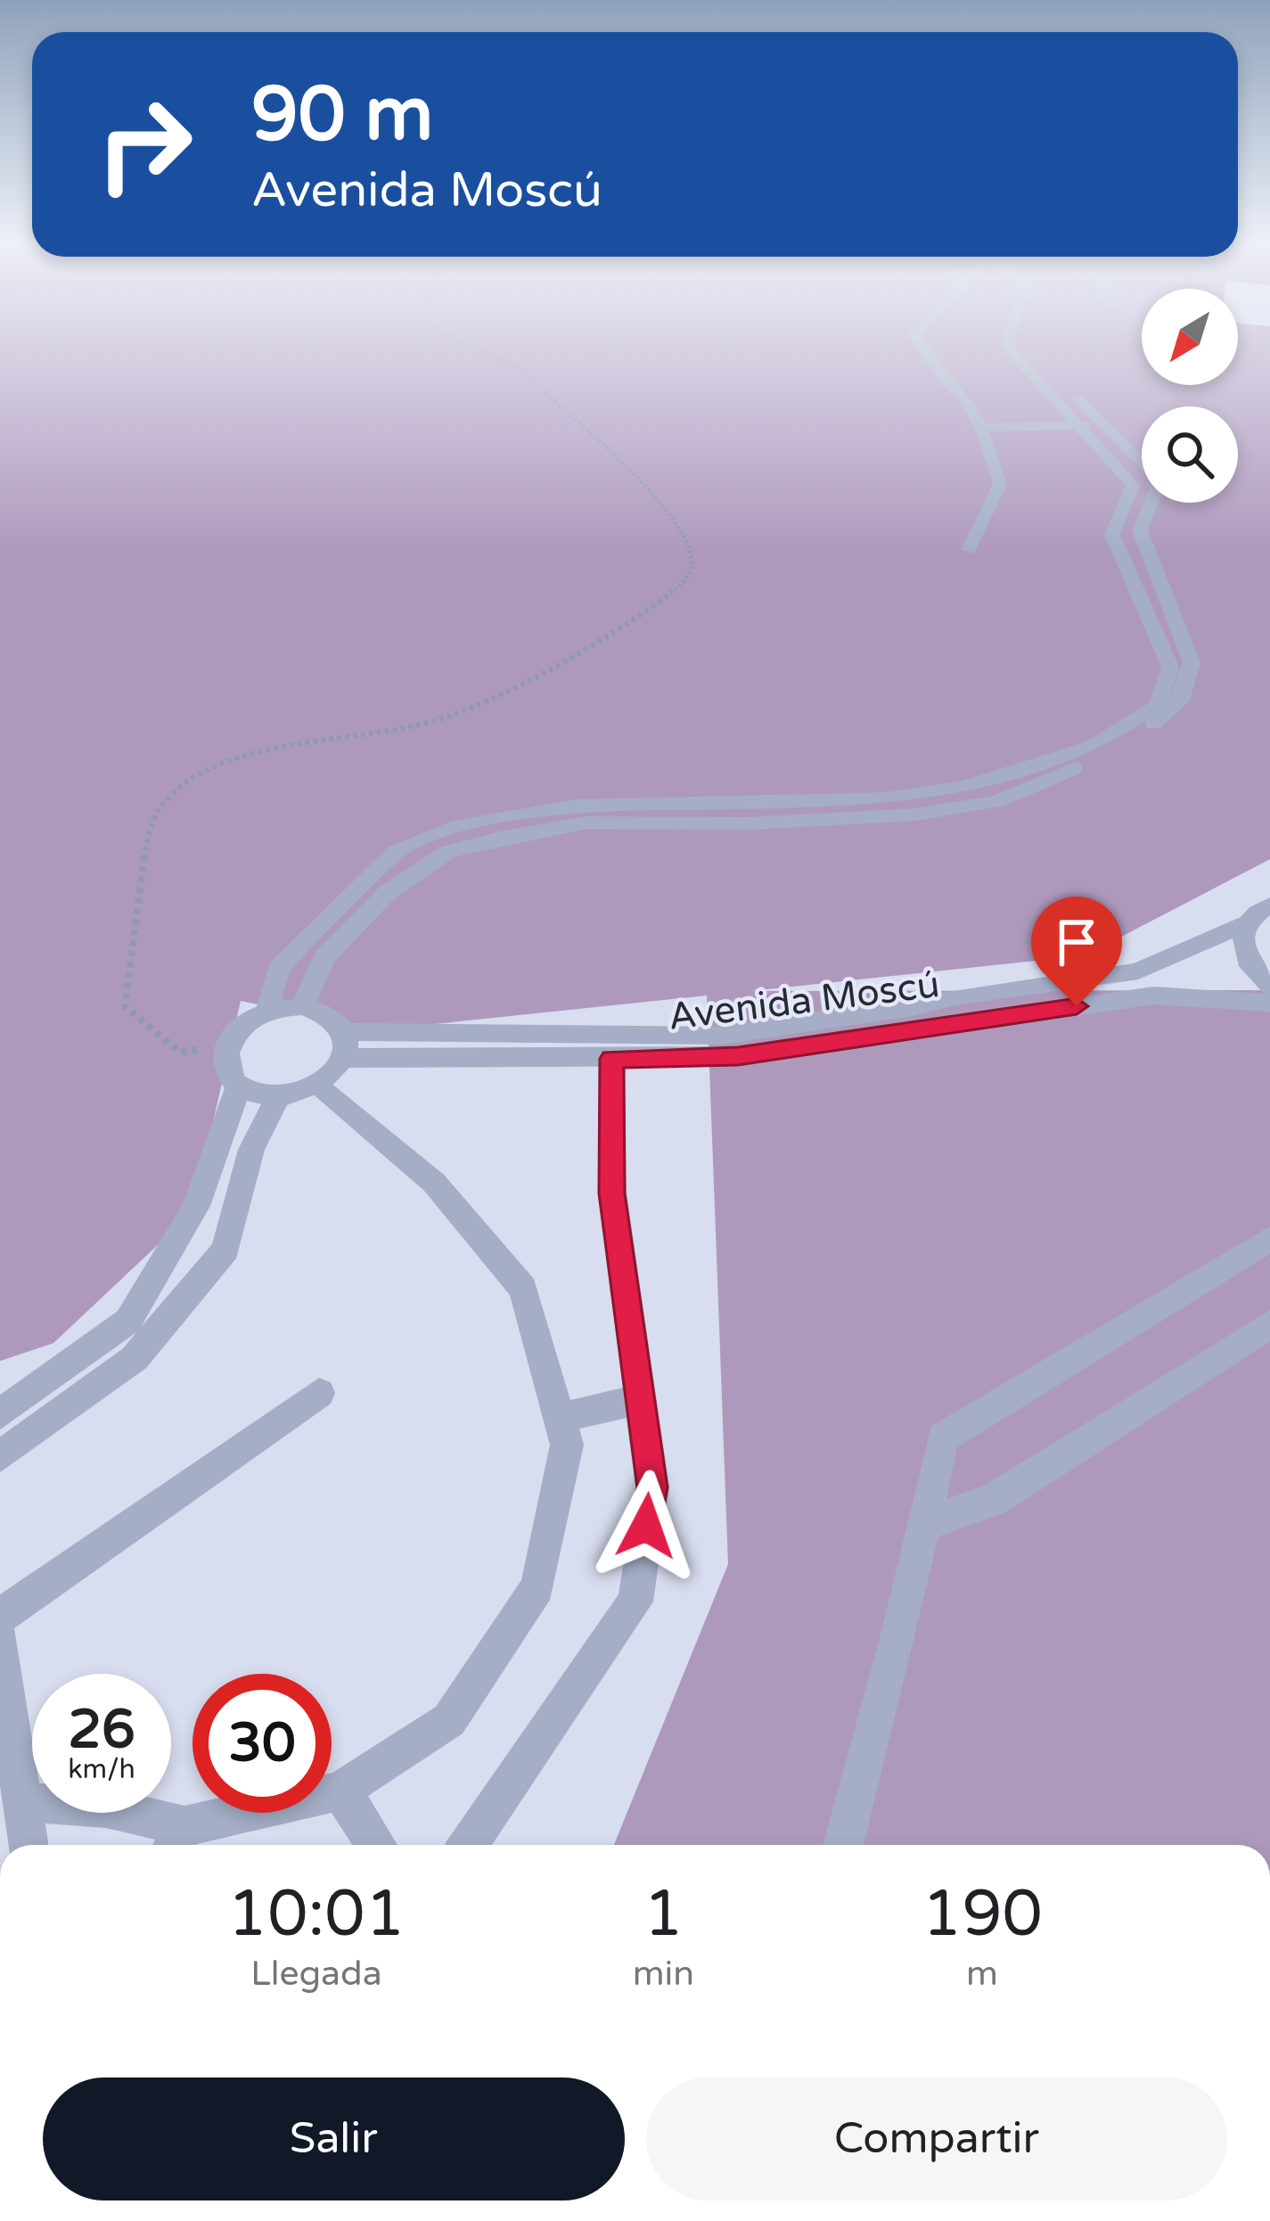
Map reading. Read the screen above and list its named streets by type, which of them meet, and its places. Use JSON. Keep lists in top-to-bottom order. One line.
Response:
{"streets":{"street":["Avenida Moscú"]},"north":"bottom left","page":{"turn":["90 m","Avenida Moscú"],"speed":"26 km/h","limit":"30","eta":["10:01","Llegada","1","min","190","m"],"buttons":["Salir","Compartir"]}}
